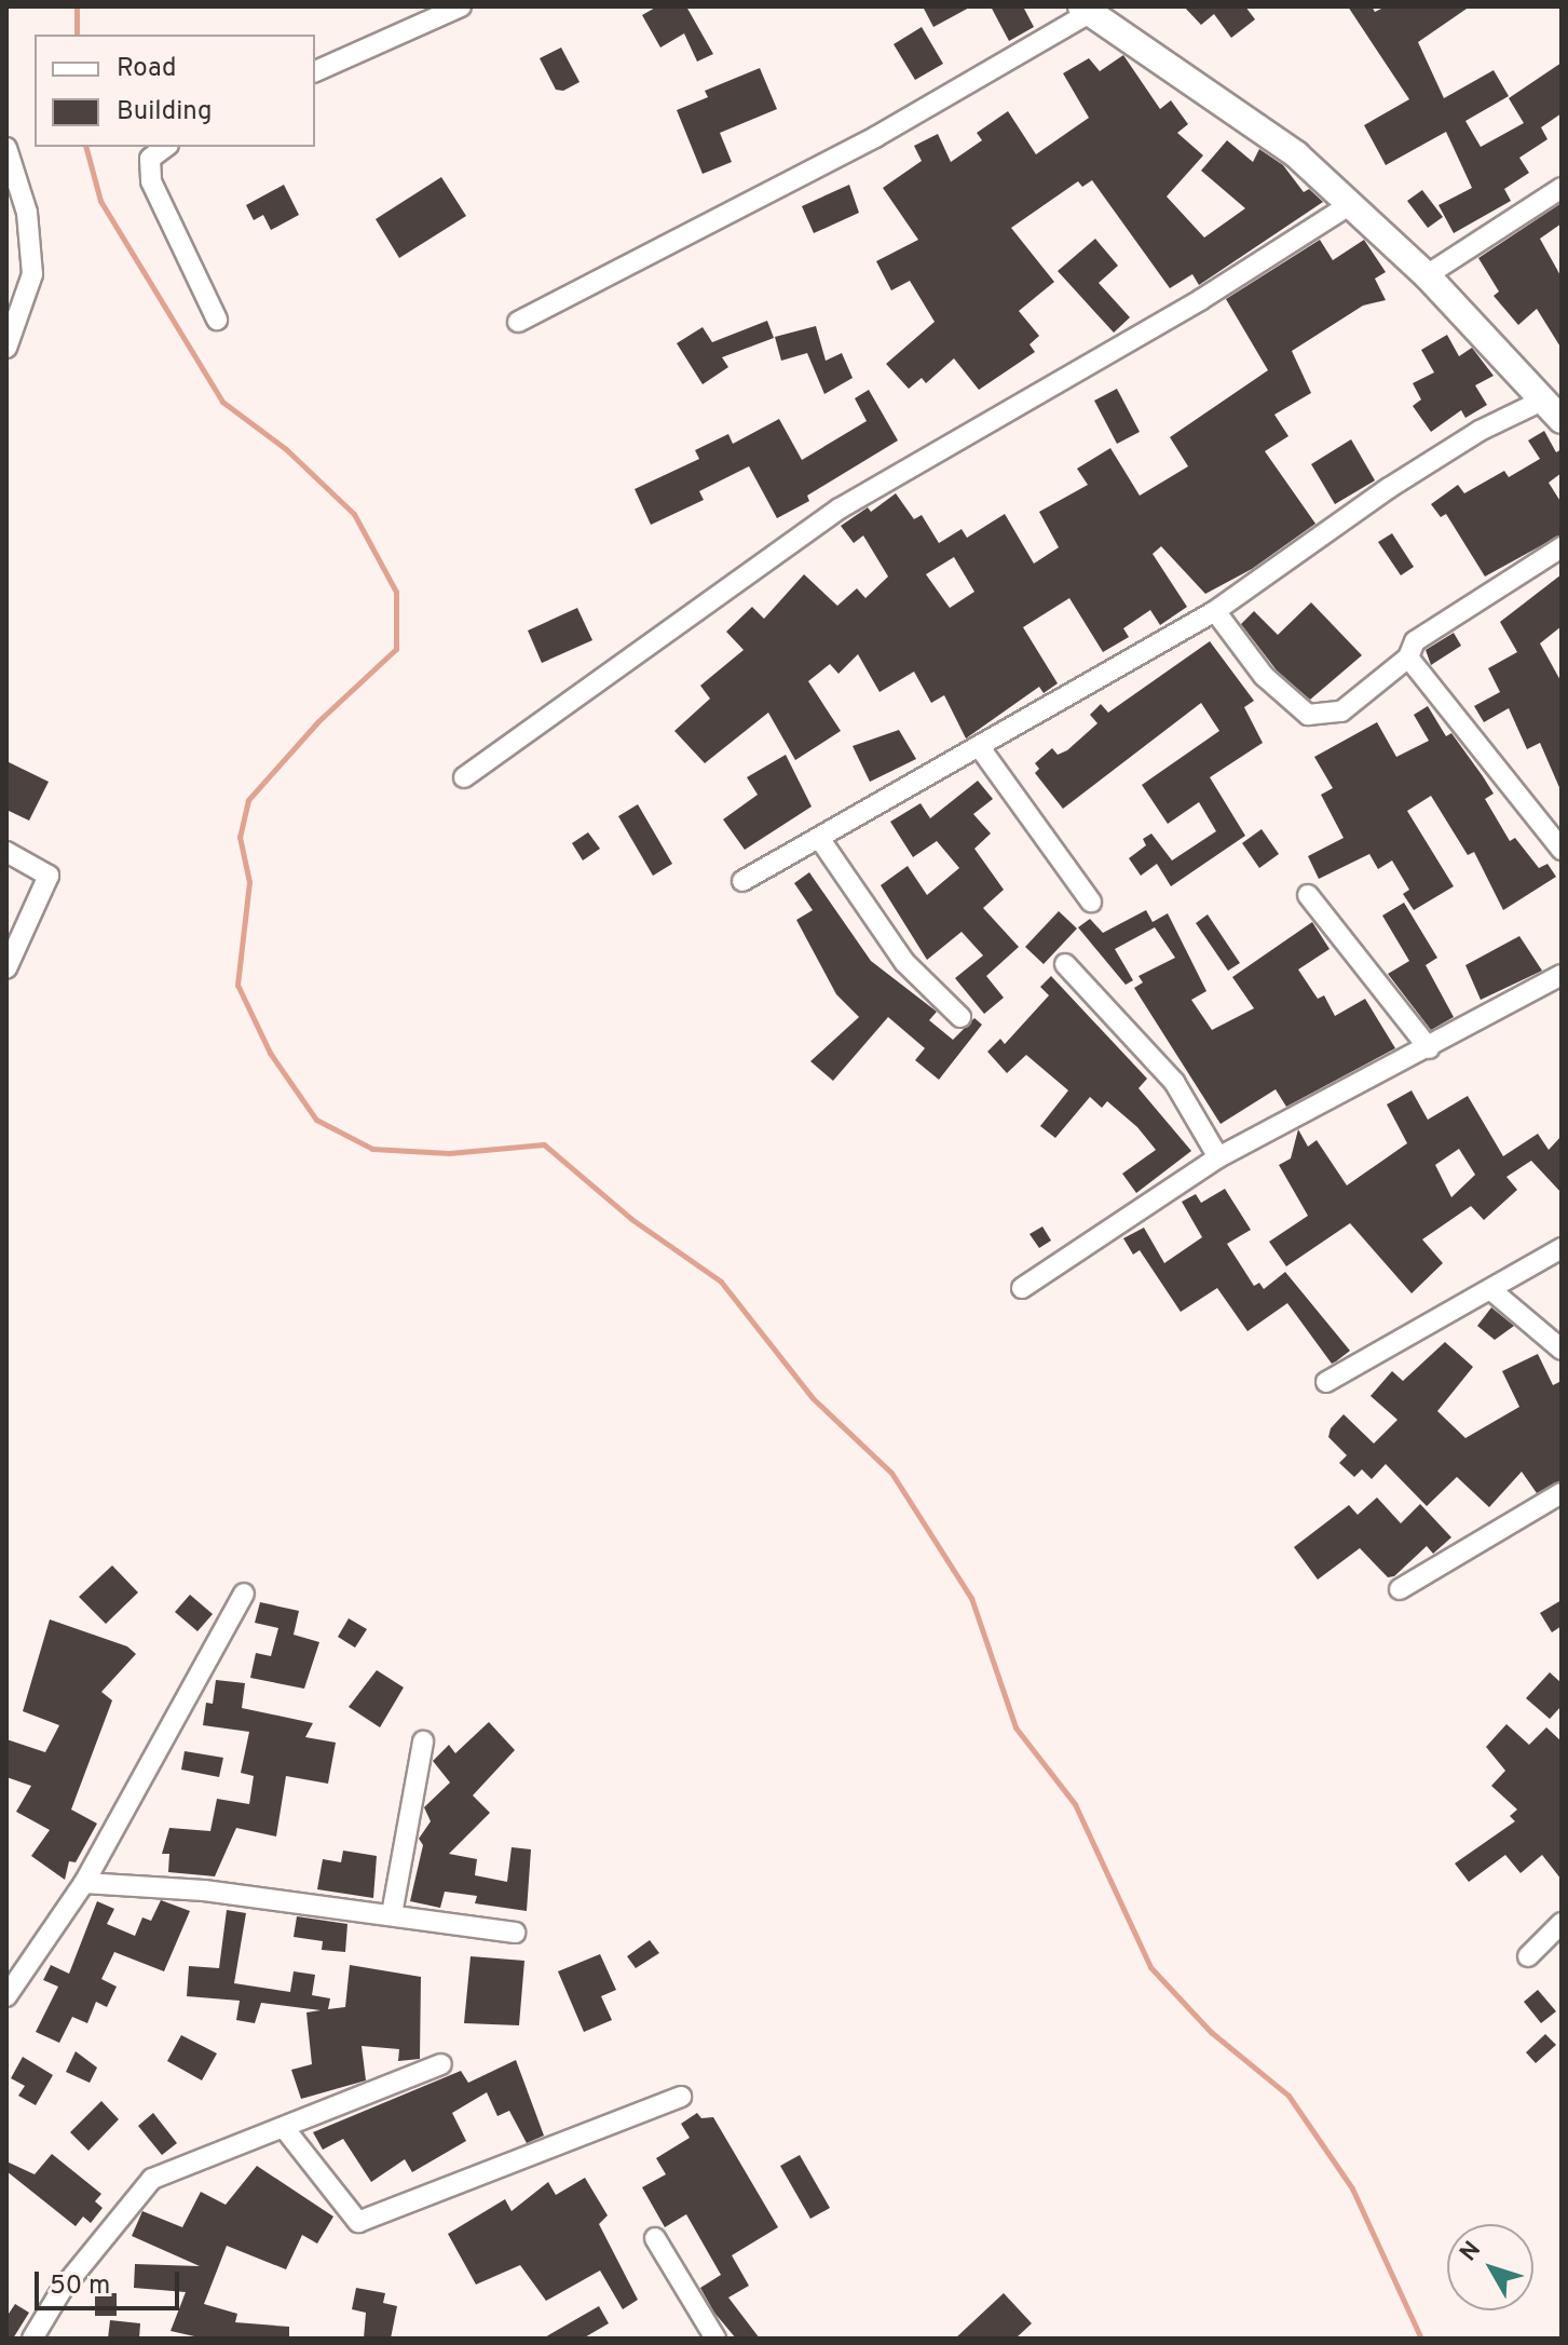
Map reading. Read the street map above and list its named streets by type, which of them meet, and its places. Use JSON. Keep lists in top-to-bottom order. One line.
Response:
{"legend":["Road","Building"],"scale_bar":"50 m","north":"top left"}
